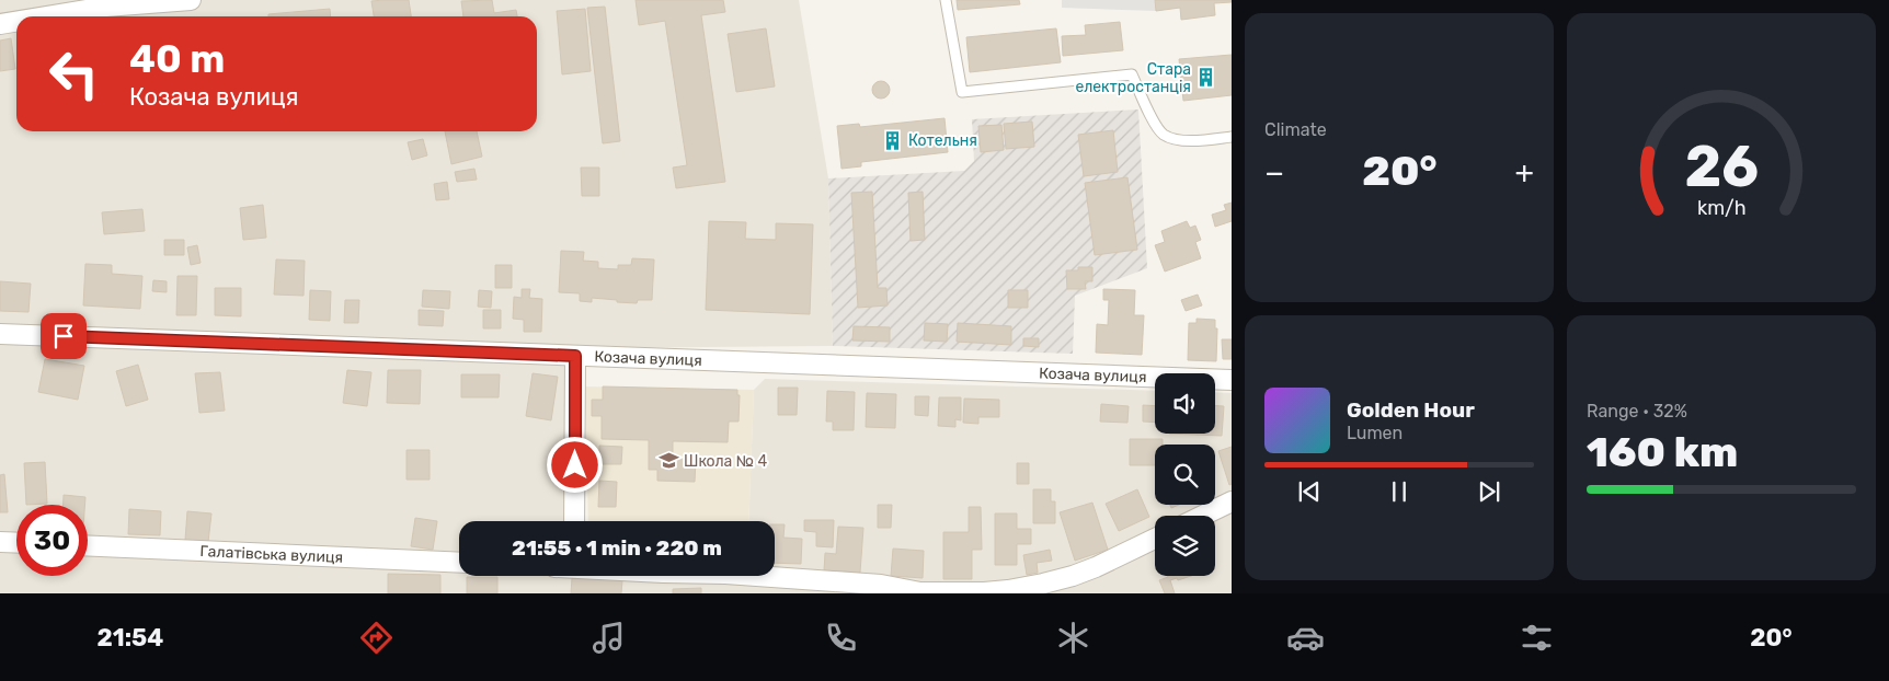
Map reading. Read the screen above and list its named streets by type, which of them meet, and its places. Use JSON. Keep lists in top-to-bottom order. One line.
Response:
{"streets":{"street":["Козача вулиця","Галатівська вулиця"]},"places":{"building":["Cтара електростанція","Котельня"],"school or university":["Школа № 4"]},"page":{"tile":["Climate",["Range · 32%","160 km"]],"turn":["40 m","Козача вулиця"],"heat":["−","20°","+"],"song":["Golden Hour","Lumen"],"limit":"30","trip":"21:55 · 1 min · 220 m","tabs":["21:54","20°"],"gauge":["26","km/h"]}}
